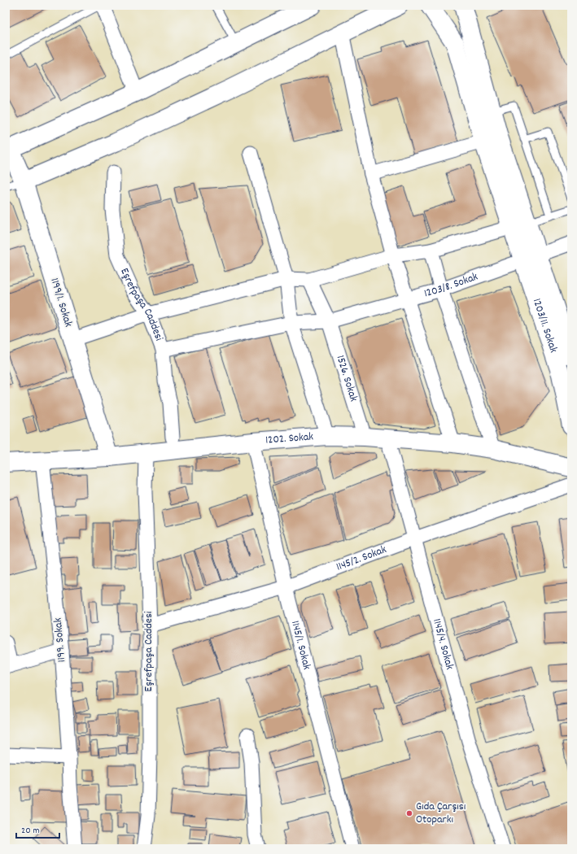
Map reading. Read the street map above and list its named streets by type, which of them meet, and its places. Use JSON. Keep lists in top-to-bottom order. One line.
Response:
{"streets":{"street":["1203/8. Sokak","1199/1. Sokak","Eşrefpaşa Caddesi","1203/11. Sokak","1526. Sokak","1202. Sokak","1145/2. Sokak","1199. Sokak","1145/4. Sokak","1145/1. Sokak"]},"crossings":[["1203/8. Sokak","Eşrefpaşa Caddesi"],["1203/8. Sokak","1203/11. Sokak"],["1203/8. Sokak","1526. Sokak"],["1199/1. Sokak","1202. Sokak"],["Eşrefpaşa Caddesi","1202. Sokak"],["Eşrefpaşa Caddesi","1145/2. Sokak"],["1526. Sokak","1202. Sokak"],["1202. Sokak","1199. Sokak"],["1202. Sokak","1145/4. Sokak"],["1202. Sokak","1145/1. Sokak"],["1145/2. Sokak","1145/4. Sokak"],["1145/2. Sokak","1145/1. Sokak"]],"places":["Gıda Çarşısı Otoparkı"],"scale_bar":"20 m"}
